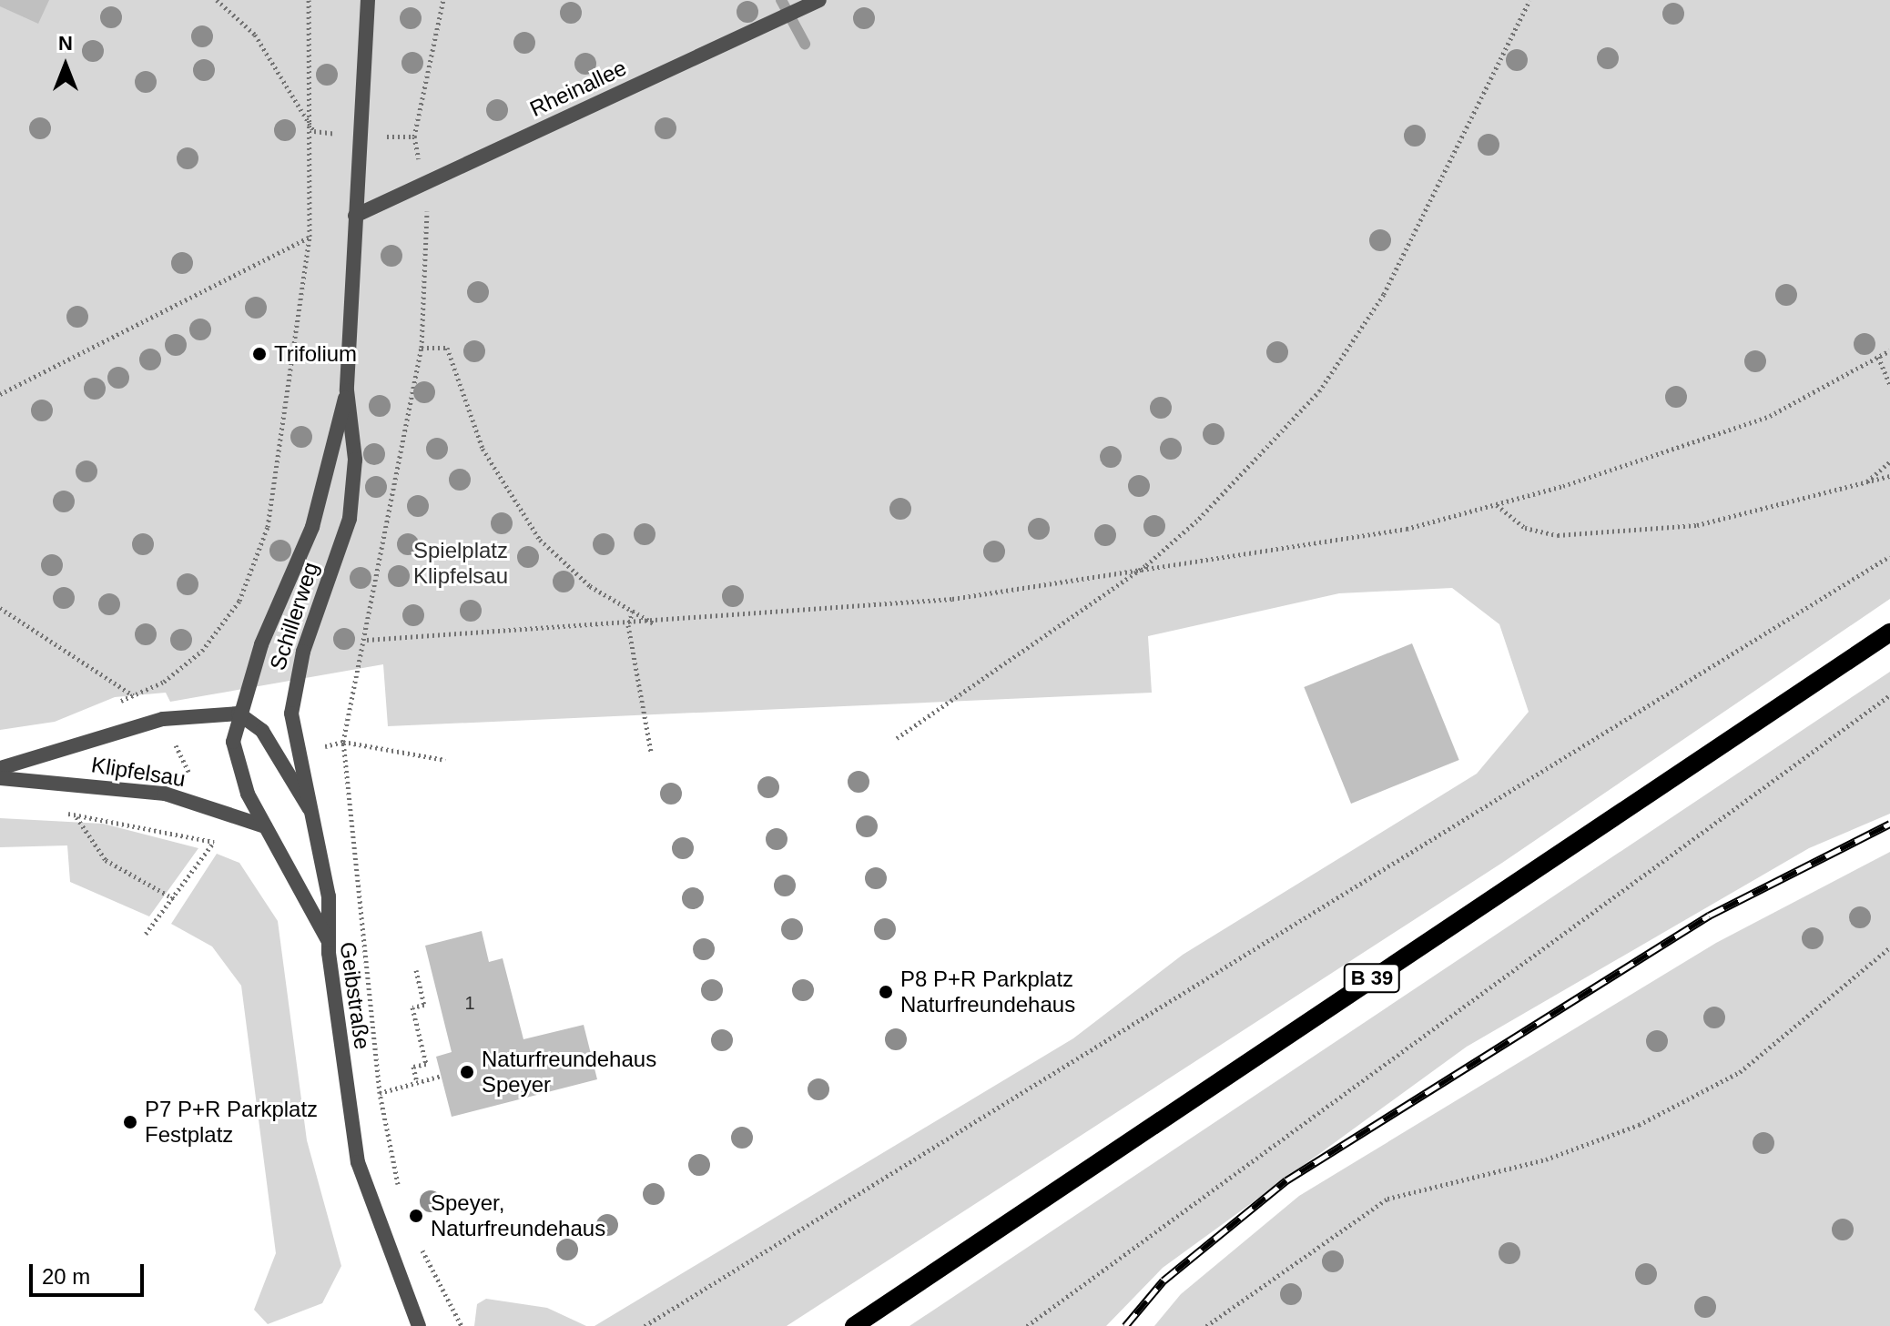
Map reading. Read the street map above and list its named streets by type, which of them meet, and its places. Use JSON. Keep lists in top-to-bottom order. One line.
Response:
{"streets":{"main road":["B 39"],"street":["Rheinallee","Schillerweg","Klipfelsau","Geibstraße"]},"crossings":[["Rheinallee","Schillerweg"],["Schillerweg","Klipfelsau"],["Schillerweg","Geibstraße"],["Klipfelsau","Geibstraße"]],"parks":["Spielplatz Klipfelsau"],"places":["Trifolium","P8 P+R Parkplatz Naturfreundehaus","Naturfreundehaus Speyer","P7 P+R Parkplatz Festplatz","Speyer, Naturfreundehaus"],"house_numbers":["1"],"scale_bar":"20 m","north":"top"}
